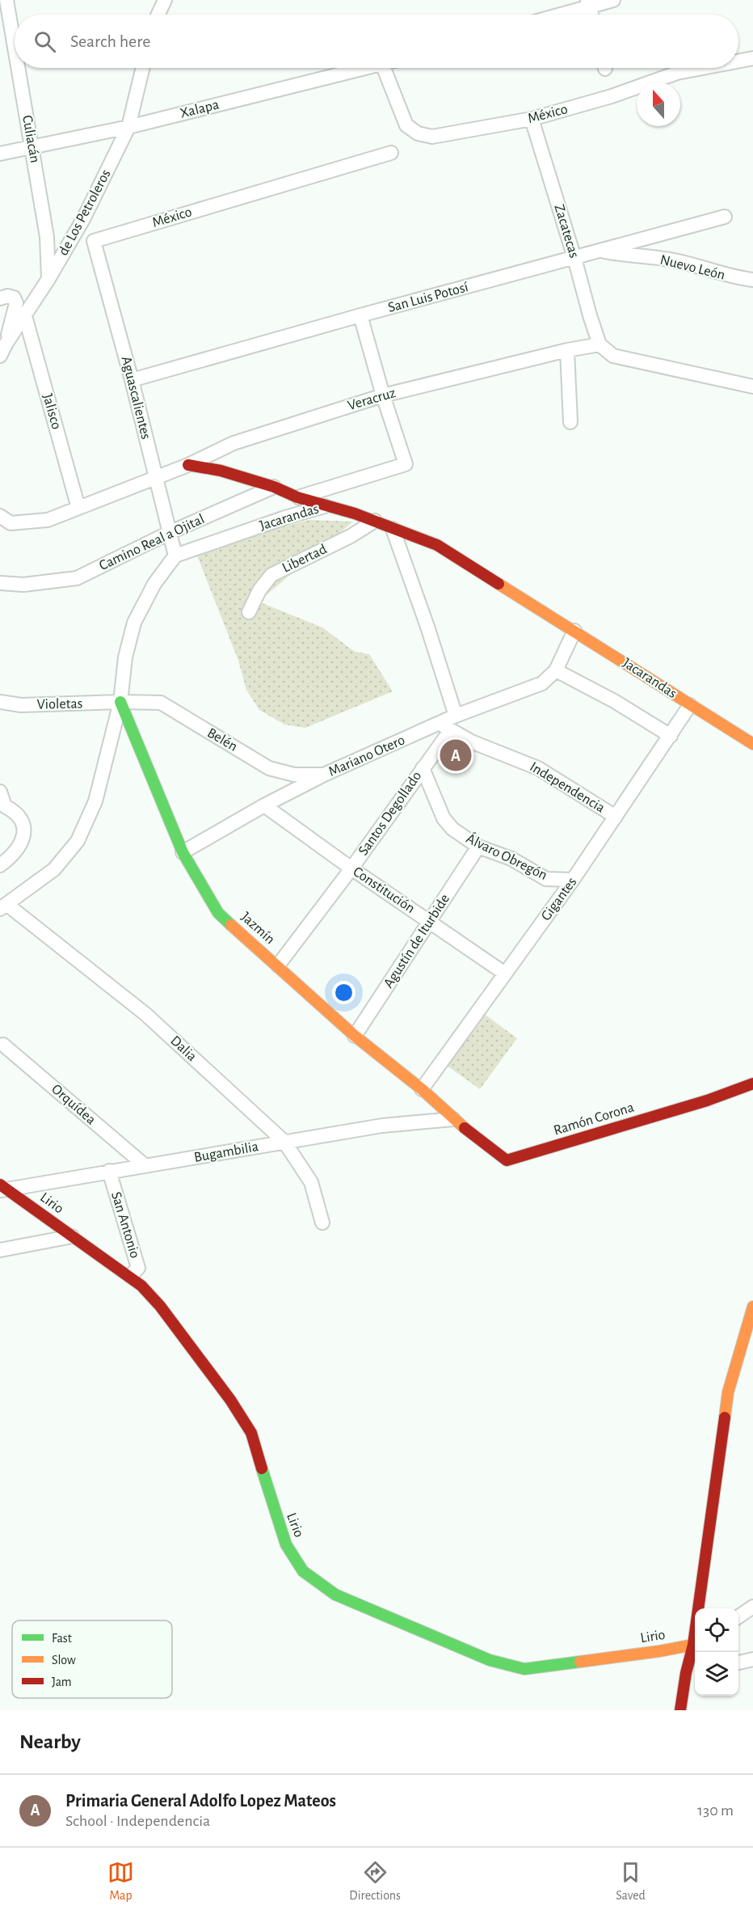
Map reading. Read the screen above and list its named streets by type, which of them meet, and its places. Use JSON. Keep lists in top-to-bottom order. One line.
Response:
{"streets":{"street":["Xalapa","México","Culiacán","de Los Petroleros","Zacatecas","Nuevo León","San Luis Potosí","Aguascalientes","Veracruz","Jalisco","Jacarandas","Camino Real a Ojital","Libertad","Violetas","Belén","Mariano Otero","Independencia","Santos Degollado","Álvaro Obregón","Constitución","Gigantes","Jazmín","Agustín de Iturbide","Dalia","Orquídea","Ramón Corona","Bugambilia","Lirio","San Antonio"]},"crossings":[["Xalapa","Culiacán"],["Xalapa","de Los Petroleros"],["México","Zacatecas"],["México","Aguascalientes"],["Culiacán","de Los Petroleros"],["de Los Petroleros","Jalisco"],["Zacatecas","San Luis Potosí"],["Zacatecas","Veracruz"],["Nuevo León","San Luis Potosí"],["San Luis Potosí","Aguascalientes"],["Aguascalientes","Veracruz"],["Aguascalientes","Jacarandas"],["Aguascalientes","Camino Real a Ojital"],["Veracruz","Jalisco"],["Jacarandas","Libertad"],["Jacarandas","Mariano Otero"],["Jacarandas","Gigantes"],["Violetas","Belén"],["Violetas","Jazmín"],["Belén","Mariano Otero"],["Belén","Jazmín"],["Mariano Otero","Independencia"],["Mariano Otero","Santos Degollado"],["Mariano Otero","Constitución"],["Mariano Otero","Jazmín"],["Independencia","Santos Degollado"],["Independencia","Gigantes"],["Santos Degollado","Álvaro Obregón"],["Santos Degollado","Constitución"],["Santos Degollado","Jazmín"],["Álvaro Obregón","Gigantes"],["Álvaro Obregón","Agustín de Iturbide"],["Constitución","Gigantes"],["Constitución","Agustín de Iturbide"],["Gigantes","Jazmín"],["Jazmín","Agustín de Iturbide"],["Jazmín","Ramón Corona"],["Jazmín","Bugambilia"],["Dalia","Bugambilia"],["Orquídea","Bugambilia"],["Ramón Corona","Bugambilia"],["Bugambilia","Lirio"],["Bugambilia","San Antonio"],["Lirio","San Antonio"]],"legend":["Fast","Slow","Jam"],"north":"top","page":{"search":"Search here","pins":"A","heading":"Nearby","list":[{"mark":"A","name":"Primaria General Adolfo Lopez Mateos","note":"School · Independencia","value":"130 m"}],"nav":["Map","Directions","Saved"]}}
